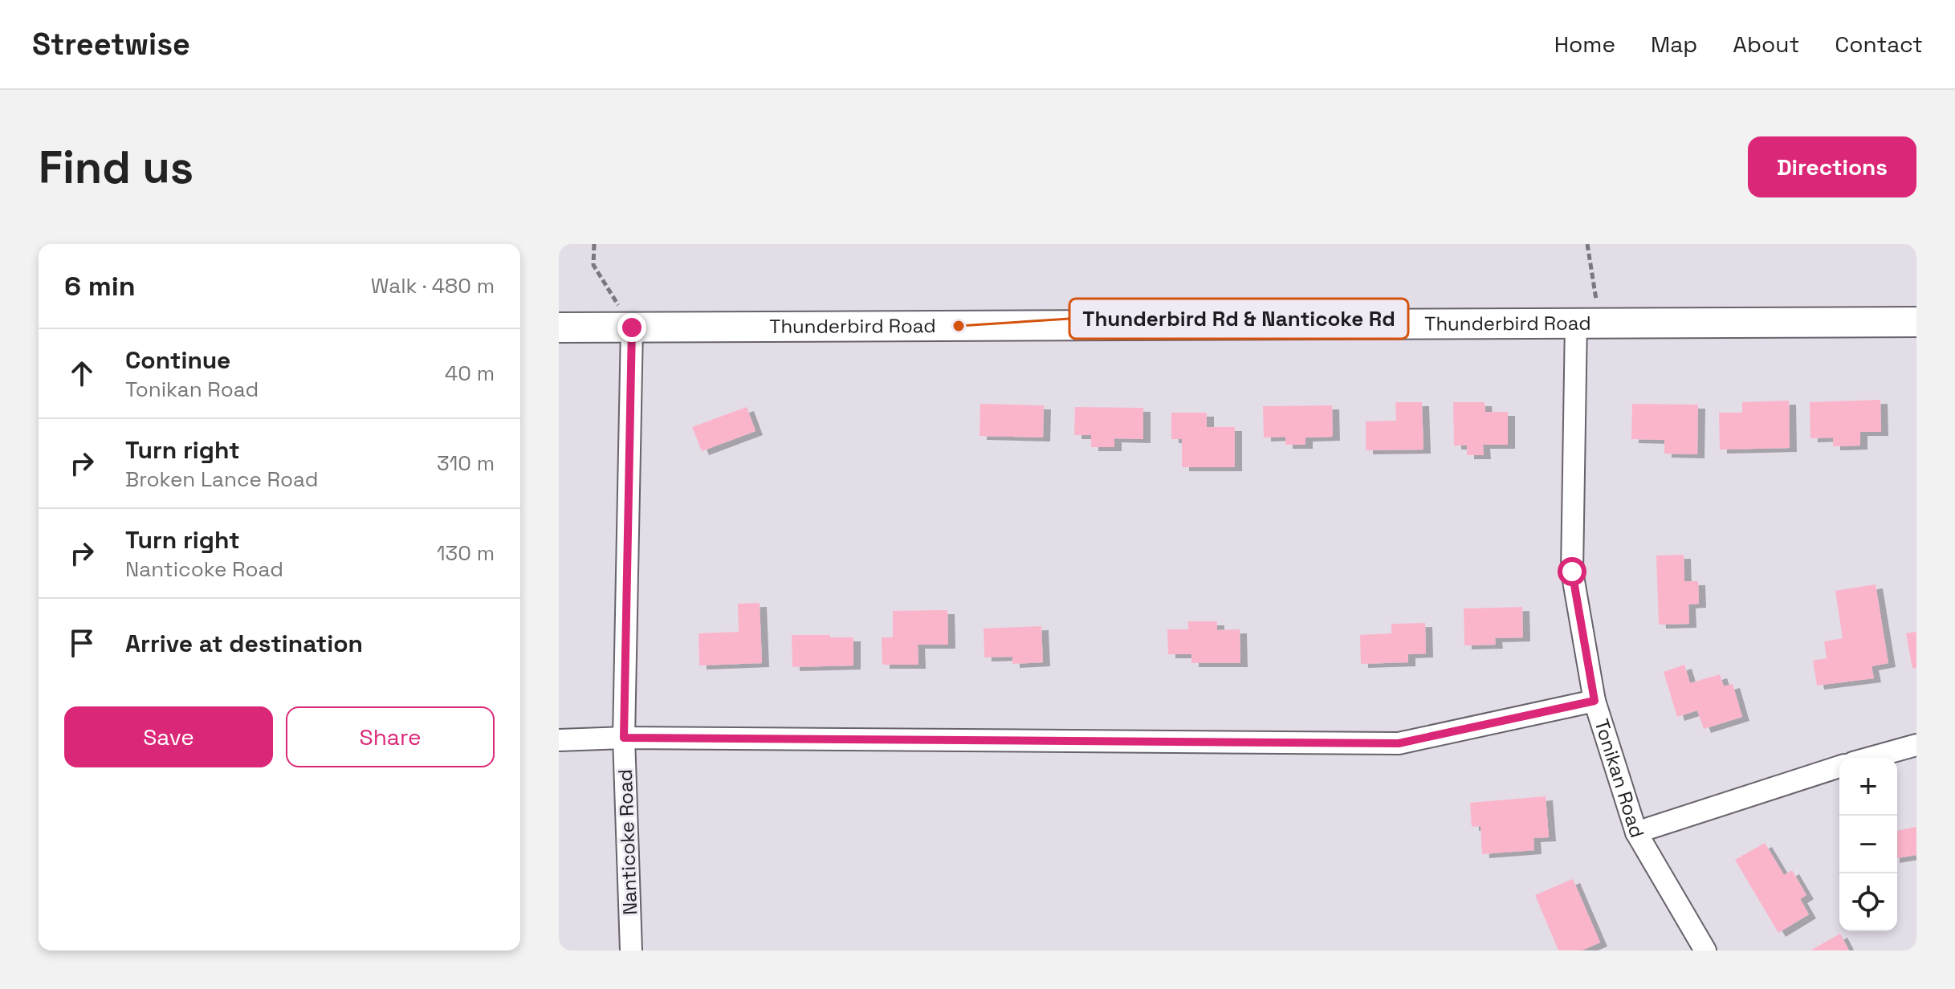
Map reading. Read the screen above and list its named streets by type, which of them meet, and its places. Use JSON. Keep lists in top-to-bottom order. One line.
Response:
{"streets":{"street":["Thunderbird Road","Tonikan Road","Nanticoke Road"]},"crossings":[["Thunderbird Road","Tonikan Road"],["Thunderbird Road","Nanticoke Road"]],"places":["Thunderbird Rd & Nanticoke Rd"],"page":{"header":"Streetwise","nav":["Home","Map","About","Contact"],"buttons":["Directions",["Save","Share"]],"title":"Find us","heading":["6 min","Walk · 480 m"],"list":[["Continue","Tonikan Road","40 m"],["Turn right","Broken Lance Road","310 m"],["Turn right","Nanticoke Road","130 m"],"Arrive at destination"],"map_buttons":["+","−"]}}
